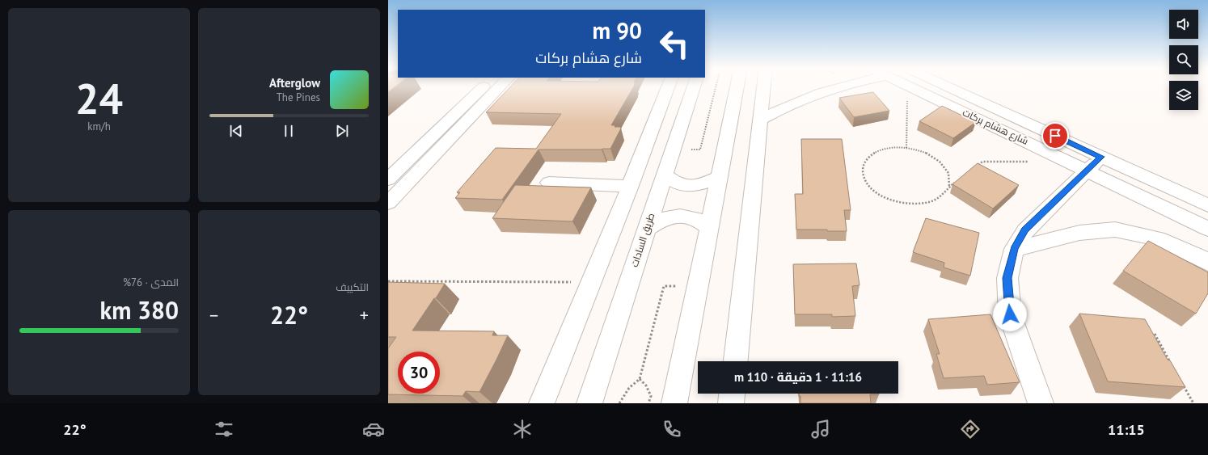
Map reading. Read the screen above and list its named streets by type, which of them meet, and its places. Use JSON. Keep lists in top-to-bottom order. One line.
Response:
{"streets":{"street":["شارع هشام بركات","طريق السادات"]},"page":{"tile":[["24","km/h"],"التكييف",["المدى · 76%","380 km"]],"turn":["90 m","شارع هشام بركات"],"song":["Afterglow","The Pines"],"heat":["−","22°","+"],"limit":"30","trip":"11:16 · 1 دقيقة · 110 m","tabs":["11:15","22°"]}}
